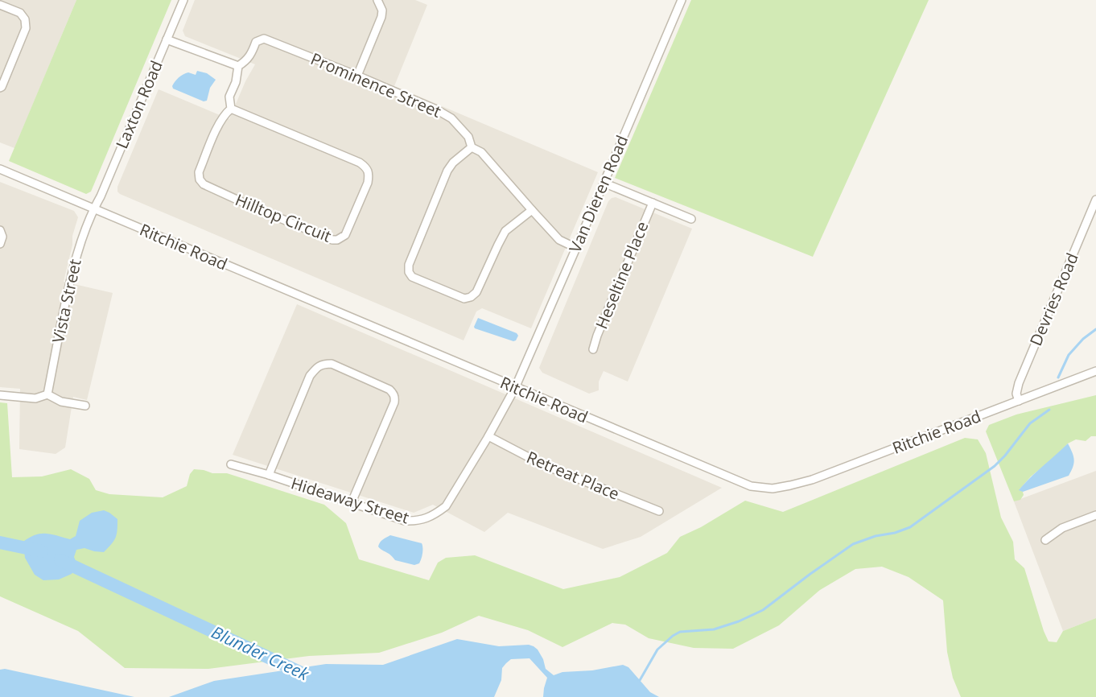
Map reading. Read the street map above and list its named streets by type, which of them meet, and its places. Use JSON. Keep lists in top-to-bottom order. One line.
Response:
{"streets":{"street":["Prominence Street","Laxton Road","Van Dieren Road","Hilltop Circuit","Ritchie Road","Heseltine Place","Devries Road","Vista Street","Retreat Place","Hideaway Street"]},"crossings":[["Prominence Street","Van Dieren Road"],["Prominence Street","Hilltop Circuit"],["Laxton Road","Ritchie Road"],["Laxton Road","Vista Street"],["Van Dieren Road","Ritchie Road"],["Van Dieren Road","Hideaway Street"],["Ritchie Road","Devries Road"],["Ritchie Road","Vista Street"],["Ritchie Road","Hideaway Street"],["Retreat Place","Hideaway Street"]],"water":["Blunder Creek"]}
